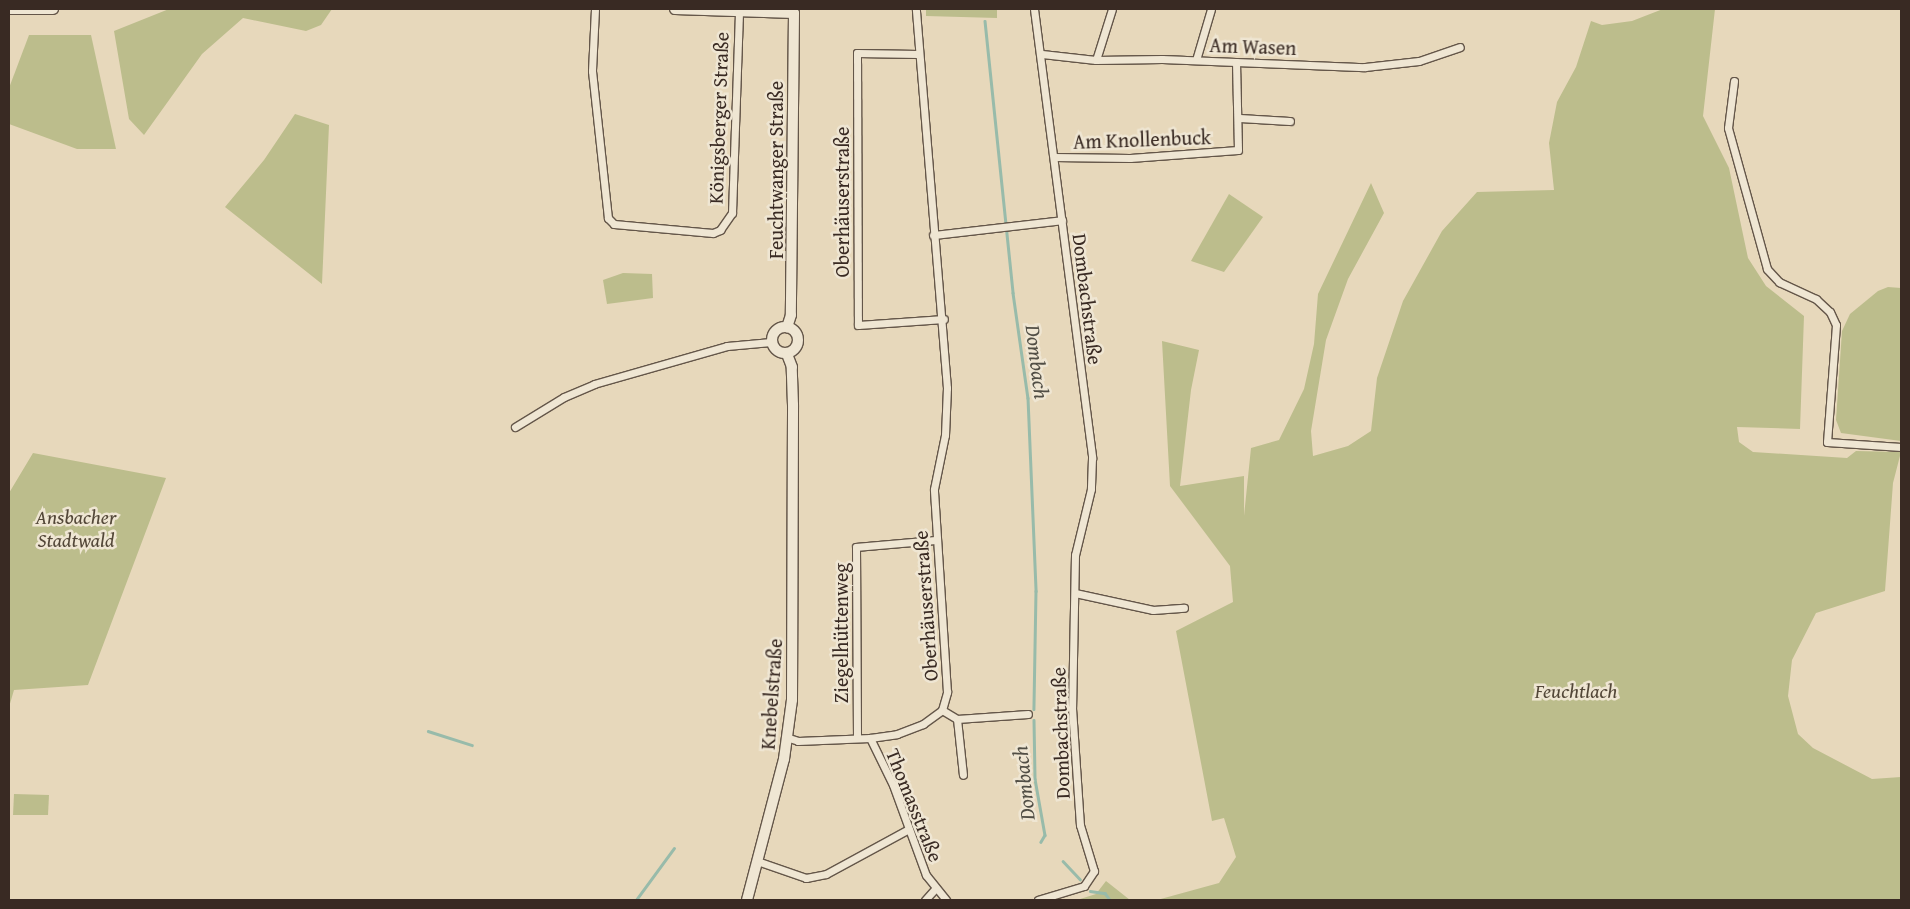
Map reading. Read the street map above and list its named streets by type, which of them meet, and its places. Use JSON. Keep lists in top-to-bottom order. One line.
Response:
{"streets":{"main road":["Feuchtwanger Straße","Knebelstraße"],"street":["Am Wasen","Königsberger Straße","Am Knollenbuck","Oberhäuserstraße","Dombachstraße","Ziegelhüttenweg","Thomasstraße"]},"crossings":[["Am Wasen","Dombachstraße"],["Königsberger Straße","Feuchtwanger Straße"],["Am Knollenbuck","Dombachstraße"],["Feuchtwanger Straße","Knebelstraße"],["Oberhäuserstraße","Ziegelhüttenweg"],["Ziegelhüttenweg","Thomasstraße"],["Knebelstraße","Thomasstraße"]],"water":["Dombach"],"parks":["Ansbacher Stadtwald","Feuchtlach"]}
